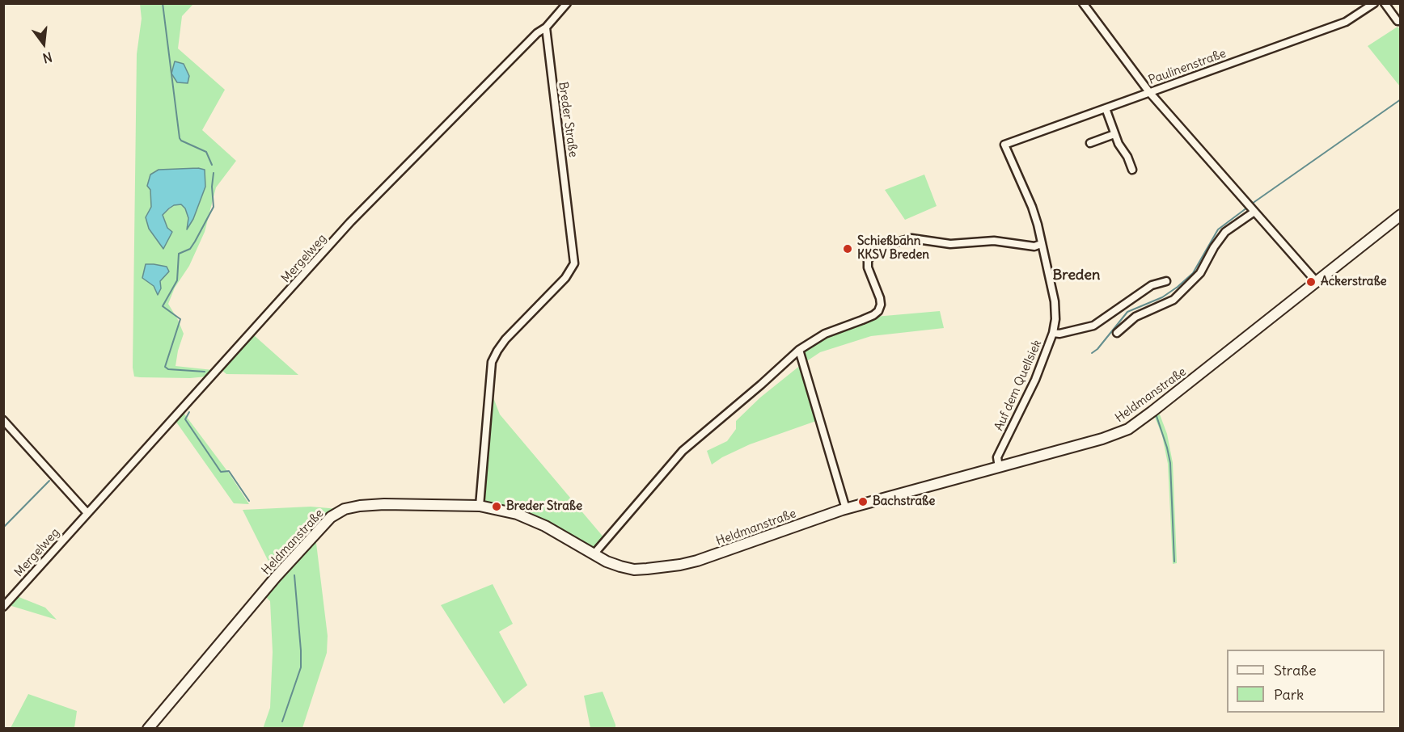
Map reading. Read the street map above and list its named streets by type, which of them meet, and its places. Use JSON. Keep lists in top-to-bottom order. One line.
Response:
{"streets":{"main road":["Heldmanstraße"],"street":["Paulinenstraße","Breder Straße","Mergelweg","Auf dem Quellsiek"]},"crossings":[["Paulinenstraße","Auf dem Quellsiek"],["Breder Straße","Mergelweg"],["Breder Straße","Heldmanstraße"],["Auf dem Quellsiek","Heldmanstraße"]],"districts":["Breden"],"places":["Schießbahn KKSV Breden","Ackerstraße","Bachstraße","Breder Straße"],"legend":["Straße","Park"],"north":"bottom"}
